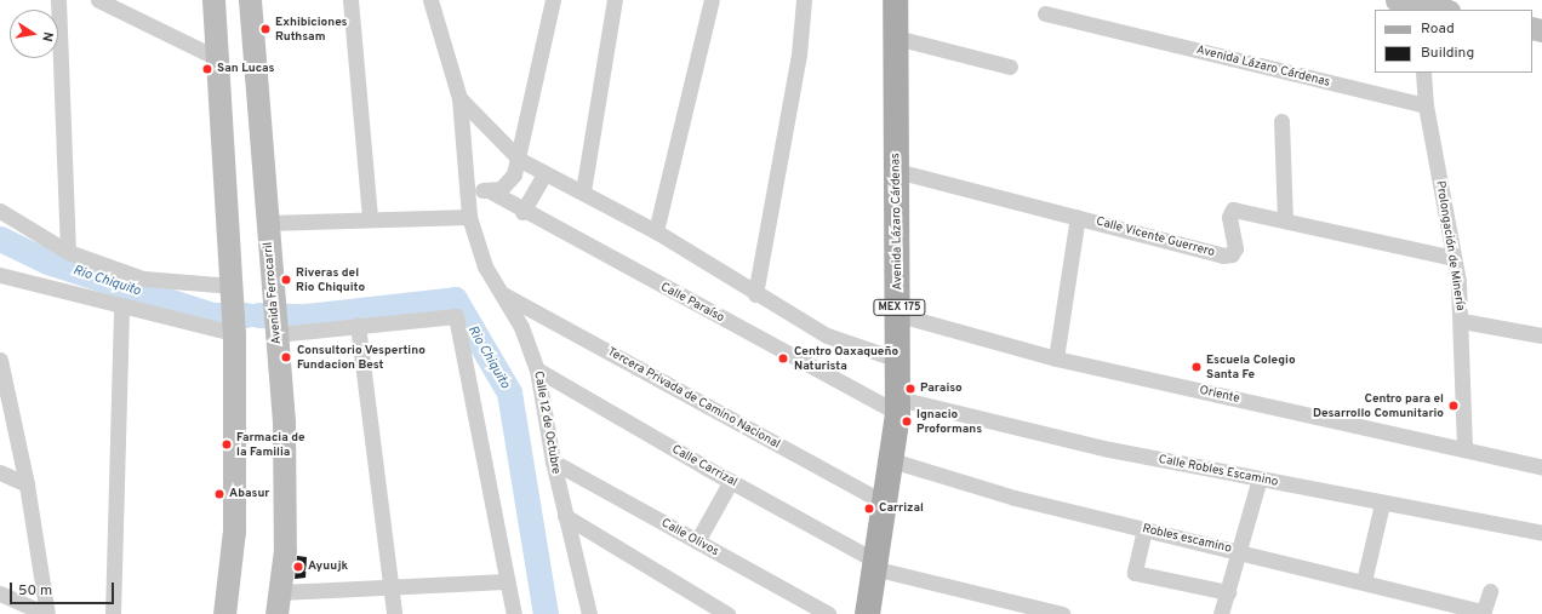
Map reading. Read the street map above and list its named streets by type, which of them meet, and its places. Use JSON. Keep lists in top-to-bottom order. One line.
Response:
{"streets":{"main road":["Avenida Lázaro Cárdenas","Avenida Ferrocarril","MEX 175"],"street":["Calle Vicente Guerrero","Prolongación de Minería","Calle Paraíso","Oriente","Tercera Privada de Camino Nacional","Calle 12 de Octubre","Calle Carrizal","Calle Robles Escamino","Calle Olivos","Robles escamino"]},"crossings":[["Avenida Lázaro Cárdenas","Calle Vicente Guerrero"],["Avenida Lázaro Cárdenas","Prolongación de Minería"],["Avenida Lázaro Cárdenas","Calle Paraíso"],["Avenida Lázaro Cárdenas","Oriente"],["Avenida Lázaro Cárdenas","Tercera Privada de Camino Nacional"],["Avenida Lázaro Cárdenas","Calle 12 de Octubre"],["Avenida Lázaro Cárdenas","Calle Carrizal"],["Avenida Lázaro Cárdenas","Calle Robles Escamino"],["Avenida Lázaro Cárdenas","Robles escamino"],["Calle Vicente Guerrero","Prolongación de Minería"],["Prolongación de Minería","Oriente"],["Calle Paraíso","Calle Robles Escamino"],["Tercera Privada de Camino Nacional","Calle 12 de Octubre"],["Calle 12 de Octubre","Calle Carrizal"],["Calle 12 de Octubre","Calle Olivos"]],"water":["Rio Chiquito"],"places":["Exhibiciones Ruthsam","San Lucas","Riveras del Rio Chiquito","Consultorio Vespertino Fundacion Best","Centro Oaxaqueño Naturista","Escuela Colegio Santa Fe","Paraiso","Centro para el Desarrollo Comunitario","Ignacio Proformans","Farmacia de la Familia","Abasur","Carrizal","Ayuujk"],"legend":["Road","Building"],"scale_bar":"50 m","north":"right"}
